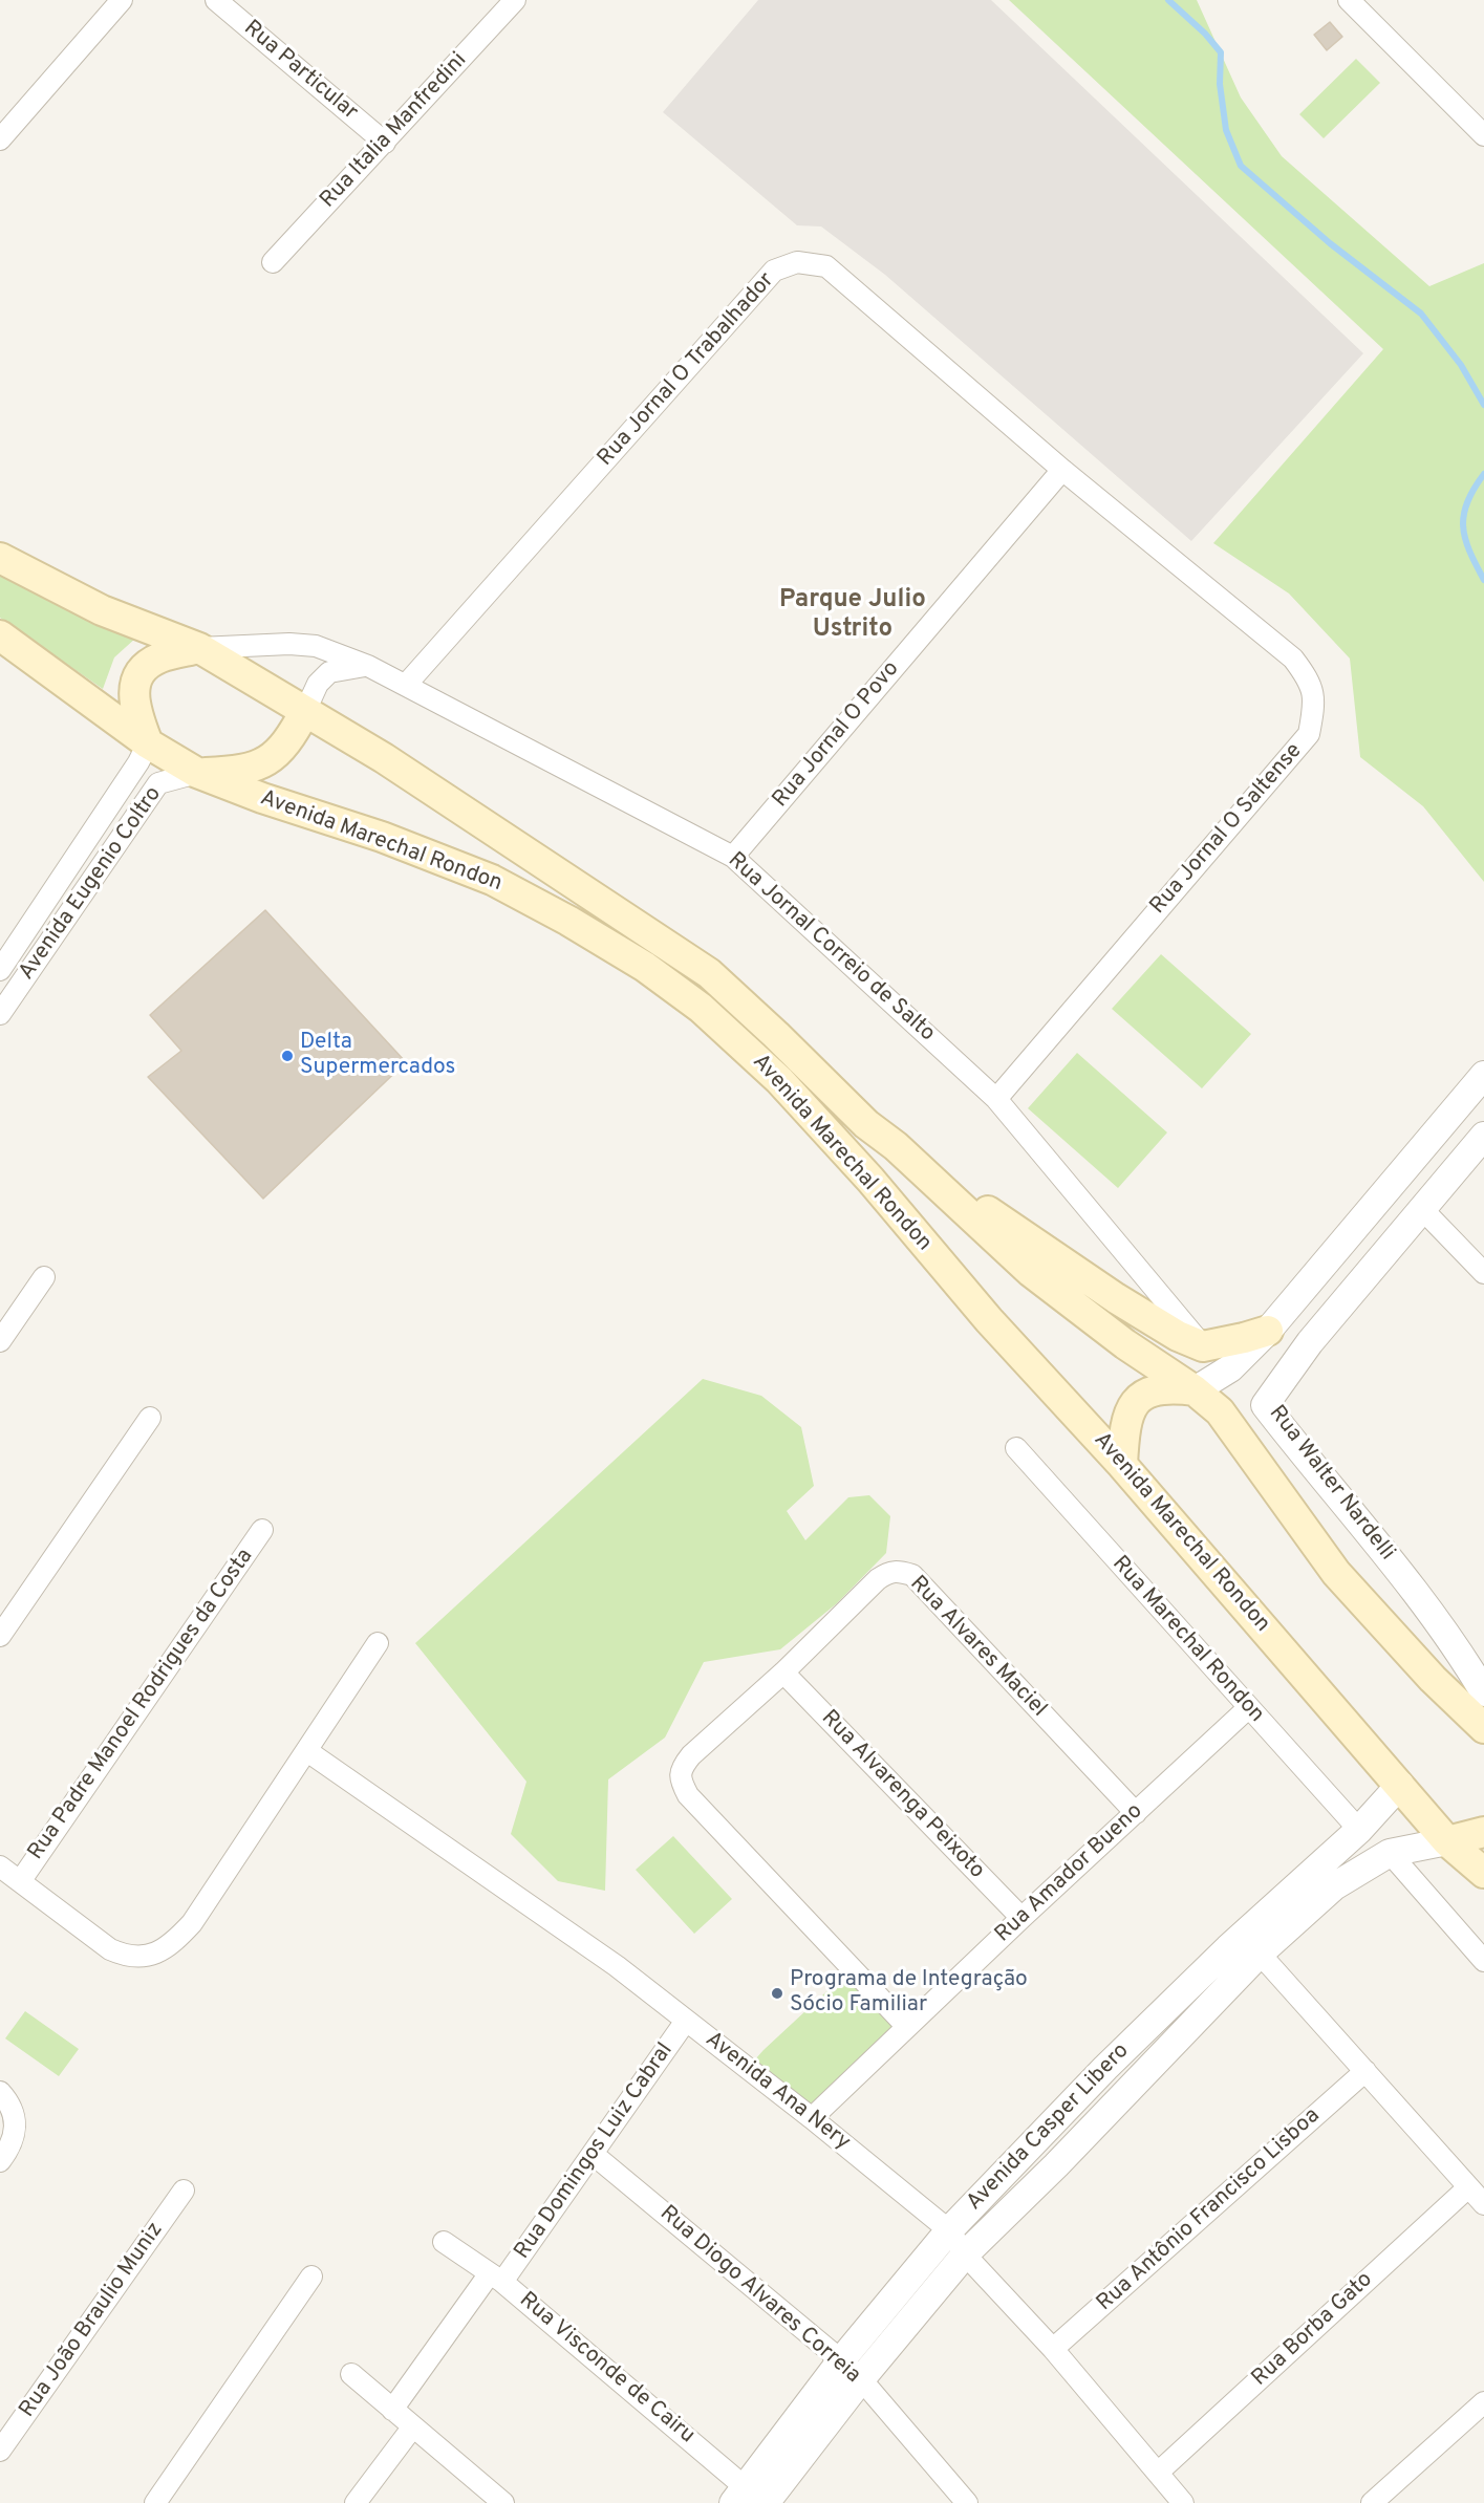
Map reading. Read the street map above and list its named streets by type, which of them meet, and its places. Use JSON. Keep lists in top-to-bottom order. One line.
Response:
{"streets":{"main road":["Avenida Marechal Rondon"],"street":["Rua Particular","Rua Italia Manfredini","Rua Jornal O Trabalhador","Rua Jornal O Povo","Rua Jornal O Saltense","Avenida Eugenio Coltro","Rua Jornal Correio de Salto","Rua Walter Nardelli","Rua Marechal Rondon","Rua Alvares Maciel","Rua Padre Manoel Rodrigues da Costa","Rua Alvarenga Peixoto","Rua Amador Bueno","Avenida Ana Nery","Avenida Casper Libero","Rua Domingos Luiz Cabral","Rua Antônio Francisco Lisboa","Rua Diogo Alvares Correia","Rua João Braulio Muniz","Rua Borba Gato","Rua Visconde de Cairu"]},"crossings":[["Rua Particular","Rua Italia Manfredini"],["Rua Jornal O Trabalhador","Rua Jornal O Povo"],["Rua Jornal O Trabalhador","Rua Jornal O Saltense"],["Rua Jornal O Trabalhador","Rua Jornal Correio de Salto"],["Rua Jornal O Povo","Rua Jornal O Saltense"],["Rua Jornal O Povo","Rua Jornal Correio de Salto"],["Rua Jornal O Saltense","Rua Jornal Correio de Salto"],["Avenida Marechal Rondon","Avenida Eugenio Coltro"],["Avenida Marechal Rondon","Rua Jornal Correio de Salto"],["Avenida Marechal Rondon","Avenida Casper Libero"],["Avenida Eugenio Coltro","Rua Jornal Correio de Salto"],["Rua Marechal Rondon","Rua Amador Bueno"],["Rua Marechal Rondon","Avenida Casper Libero"],["Rua Alvares Maciel","Rua Alvarenga Peixoto"],["Rua Alvares Maciel","Rua Amador Bueno"],["Rua Alvarenga Peixoto","Rua Amador Bueno"],["Rua Amador Bueno","Avenida Ana Nery"],["Avenida Ana Nery","Avenida Casper Libero"],["Avenida Ana Nery","Rua Domingos Luiz Cabral"],["Avenida Ana Nery","Rua Antônio Francisco Lisboa"],["Avenida Ana Nery","Rua Borba Gato"],["Avenida Casper Libero","Rua Diogo Alvares Correia"],["Avenida Casper Libero","Rua Visconde de Cairu"],["Rua Domingos Luiz Cabral","Rua Diogo Alvares Correia"],["Rua Domingos Luiz Cabral","Rua Visconde de Cairu"]],"districts":["Parque Julio Ustrito"],"places":["Delta Supermercados","Programa de Integração Sócio Familiar"]}
